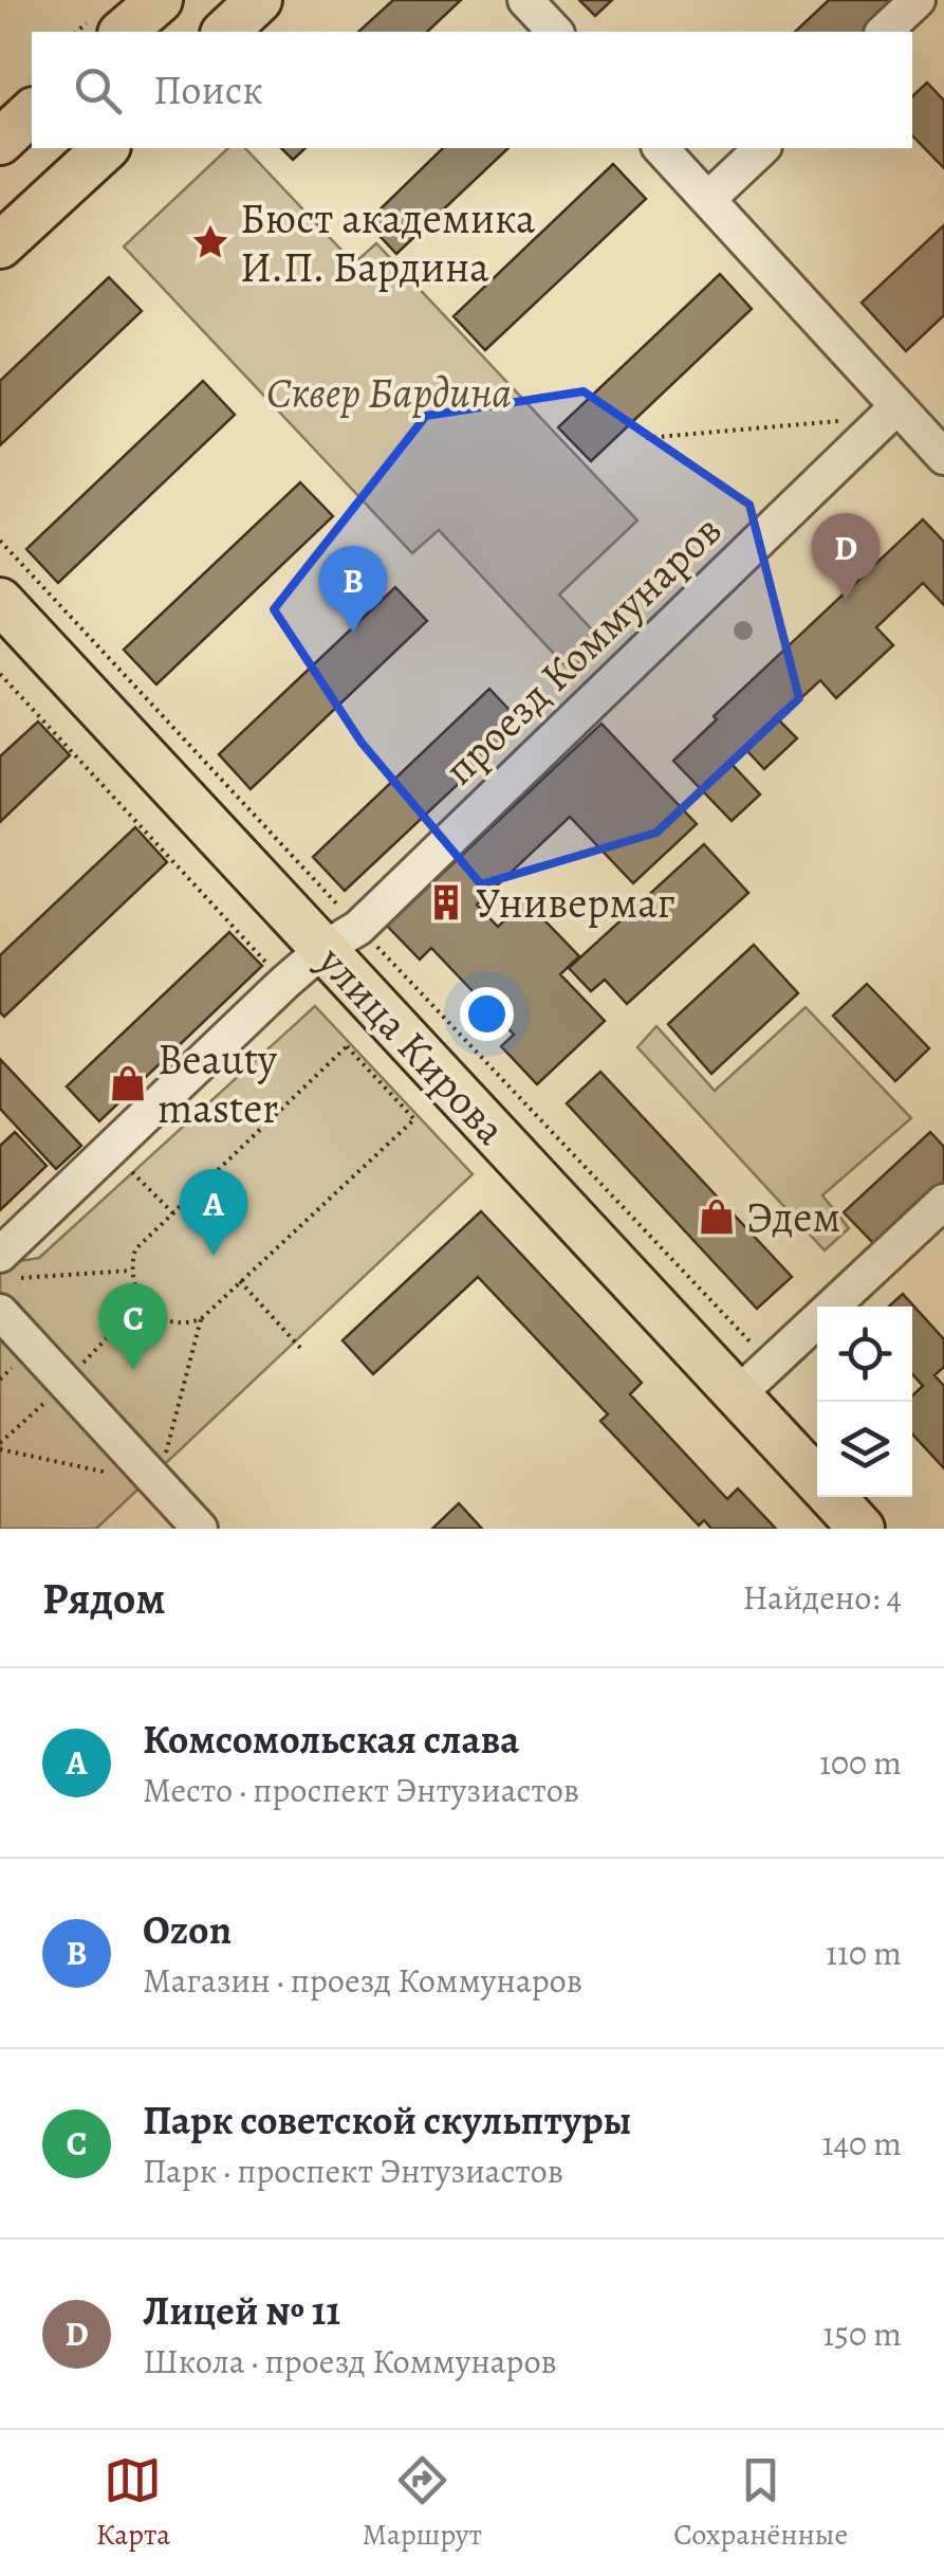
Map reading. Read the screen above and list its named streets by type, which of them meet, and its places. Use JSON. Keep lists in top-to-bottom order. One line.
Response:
{"streets":{"main road":["улица Кирова"],"street":["проезд Коммунаров"]},"crossings":[["проезд Коммунаров","улица Кирова"]],"parks":["Сквер Бардина"],"places":{"place":["Бюст академика И.П. Бардина"],"building":["Универмаг"],"shop":["Beauty master","Эдем"]},"page":{"search":"Поиск","pins":["D","B","A","C"],"heading":["Рядом","Найдено: 4"],"list":[{"mark":"A","name":"Комсомольская слава","note":"Место · проспект Энтузиастов","value":"100 m"},{"mark":"B","name":"Ozon","note":"Магазин · проезд Коммунаров","value":"110 m"},{"mark":"C","name":"Парк советской скульптуры","note":"Парк · проспект Энтузиастов","value":"140 m"},{"mark":"D","name":"Лицей № 11","note":"Школа · проезд Коммунаров","value":"150 m"}],"nav":["Карта","Маршрут","Сохранённые"]}}
